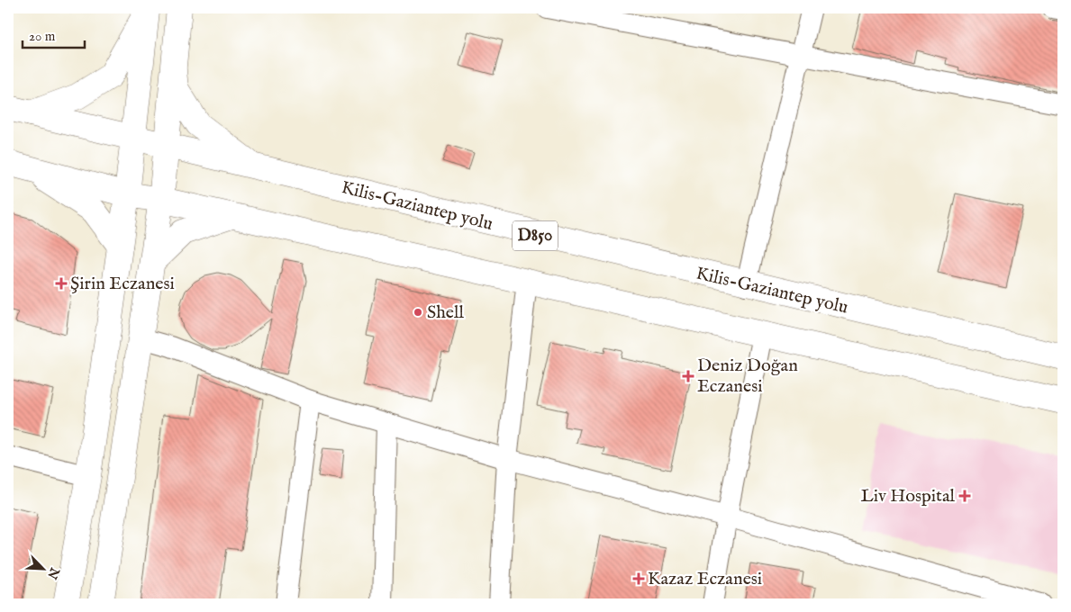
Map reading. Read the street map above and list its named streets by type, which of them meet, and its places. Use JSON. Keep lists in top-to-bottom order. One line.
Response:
{"streets":{"main road":["Kilis-Gaziantep yolu","D850"]},"places":{"health":["Şirin Eczanesi","Deniz Doğan Eczanesi","Liv Hospital","Kazaz Eczanesi"],"other":["Shell"]},"scale_bar":"20 m","north":"bottom right"}
